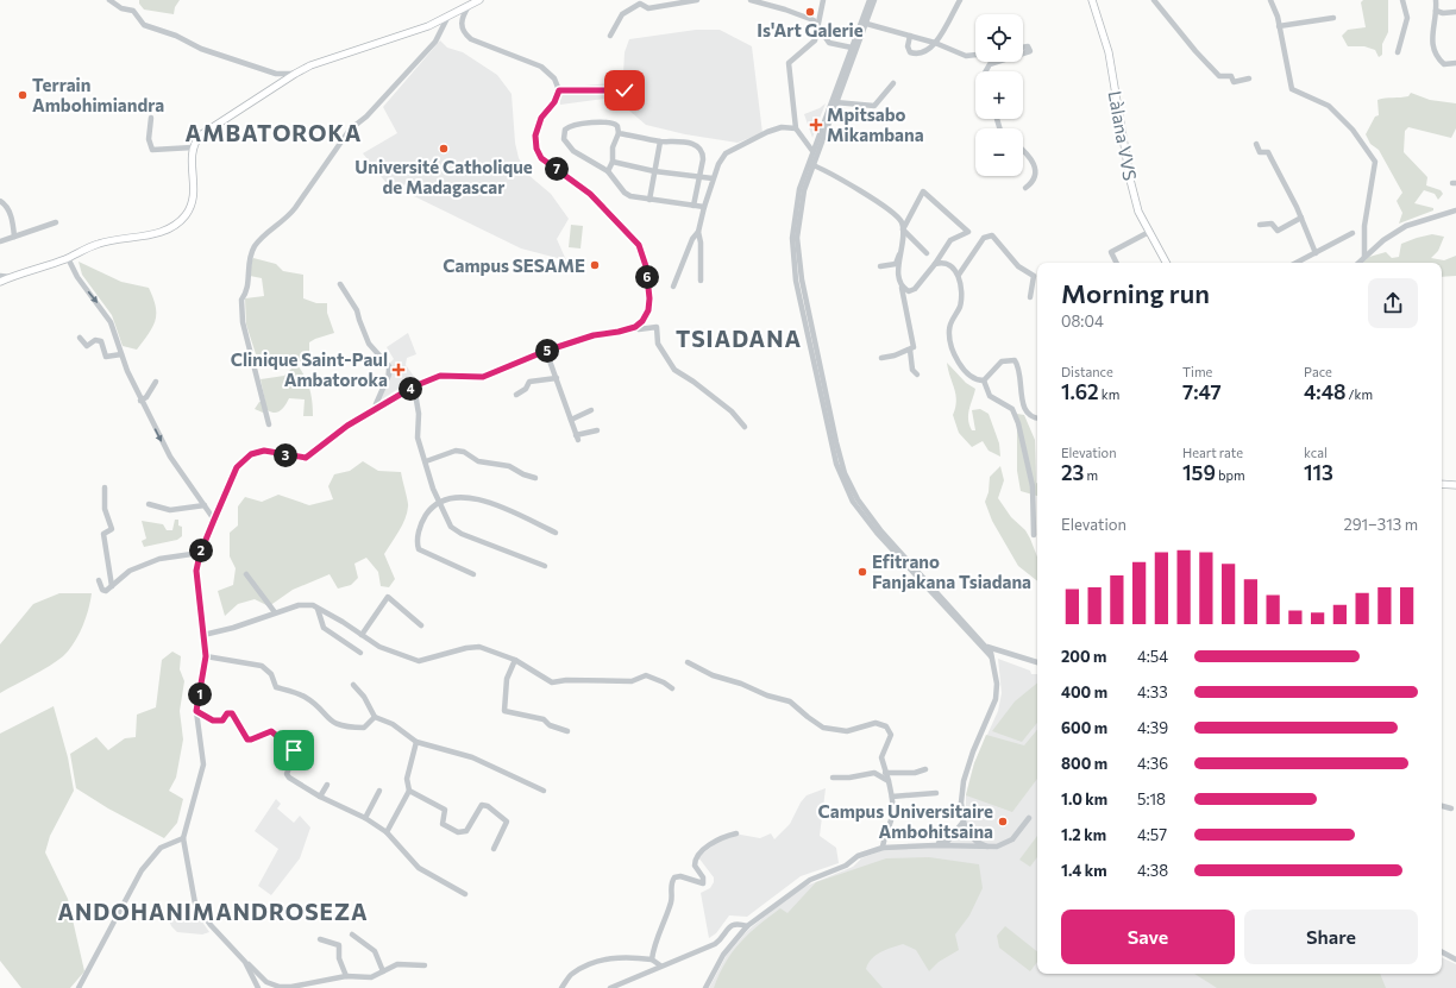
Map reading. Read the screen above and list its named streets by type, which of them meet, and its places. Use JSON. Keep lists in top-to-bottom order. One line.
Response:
{"streets":{"main road":["Làlana VVS"]},"districts":["AMBATOROKA","TSIADANA","ANDOHANIMANDROSEZA"],"places":{"other":["Is'Art Galerie","Terrain Ambohimiandra","Université Catholique de Madagascar","Campus SESAME","Efitrano Fanjakana Tsiadana","Campus Universitaire Ambohitsaina"],"health":["Mpitsabo Mikambana","Clinique Saint-Paul Ambatoroka"]},"page":{"map_buttons":["+","−"],"pins":["7","6","5","4","3","2","1"],"heading":["Morning run","08:04"],"stats":[["Distance","1.62 km"],["Time","7:47"],["Pace","4:48 /km"],["Elevation","23 m"],["Heart rate","159 bpm"],["kcal","113"]],"chart":["Elevation","291–313 m"],"list":[{"name":"200 m","note":"4:54"},{"name":"400 m","note":"4:33"},{"name":"600 m","note":"4:39"},{"name":"800 m","note":"4:36"},{"name":"1.0 km","note":"5:18"},{"name":"1.2 km","note":"4:57"},{"name":"1.4 km","note":"4:38"}],"buttons":["Save","Share"]}}
